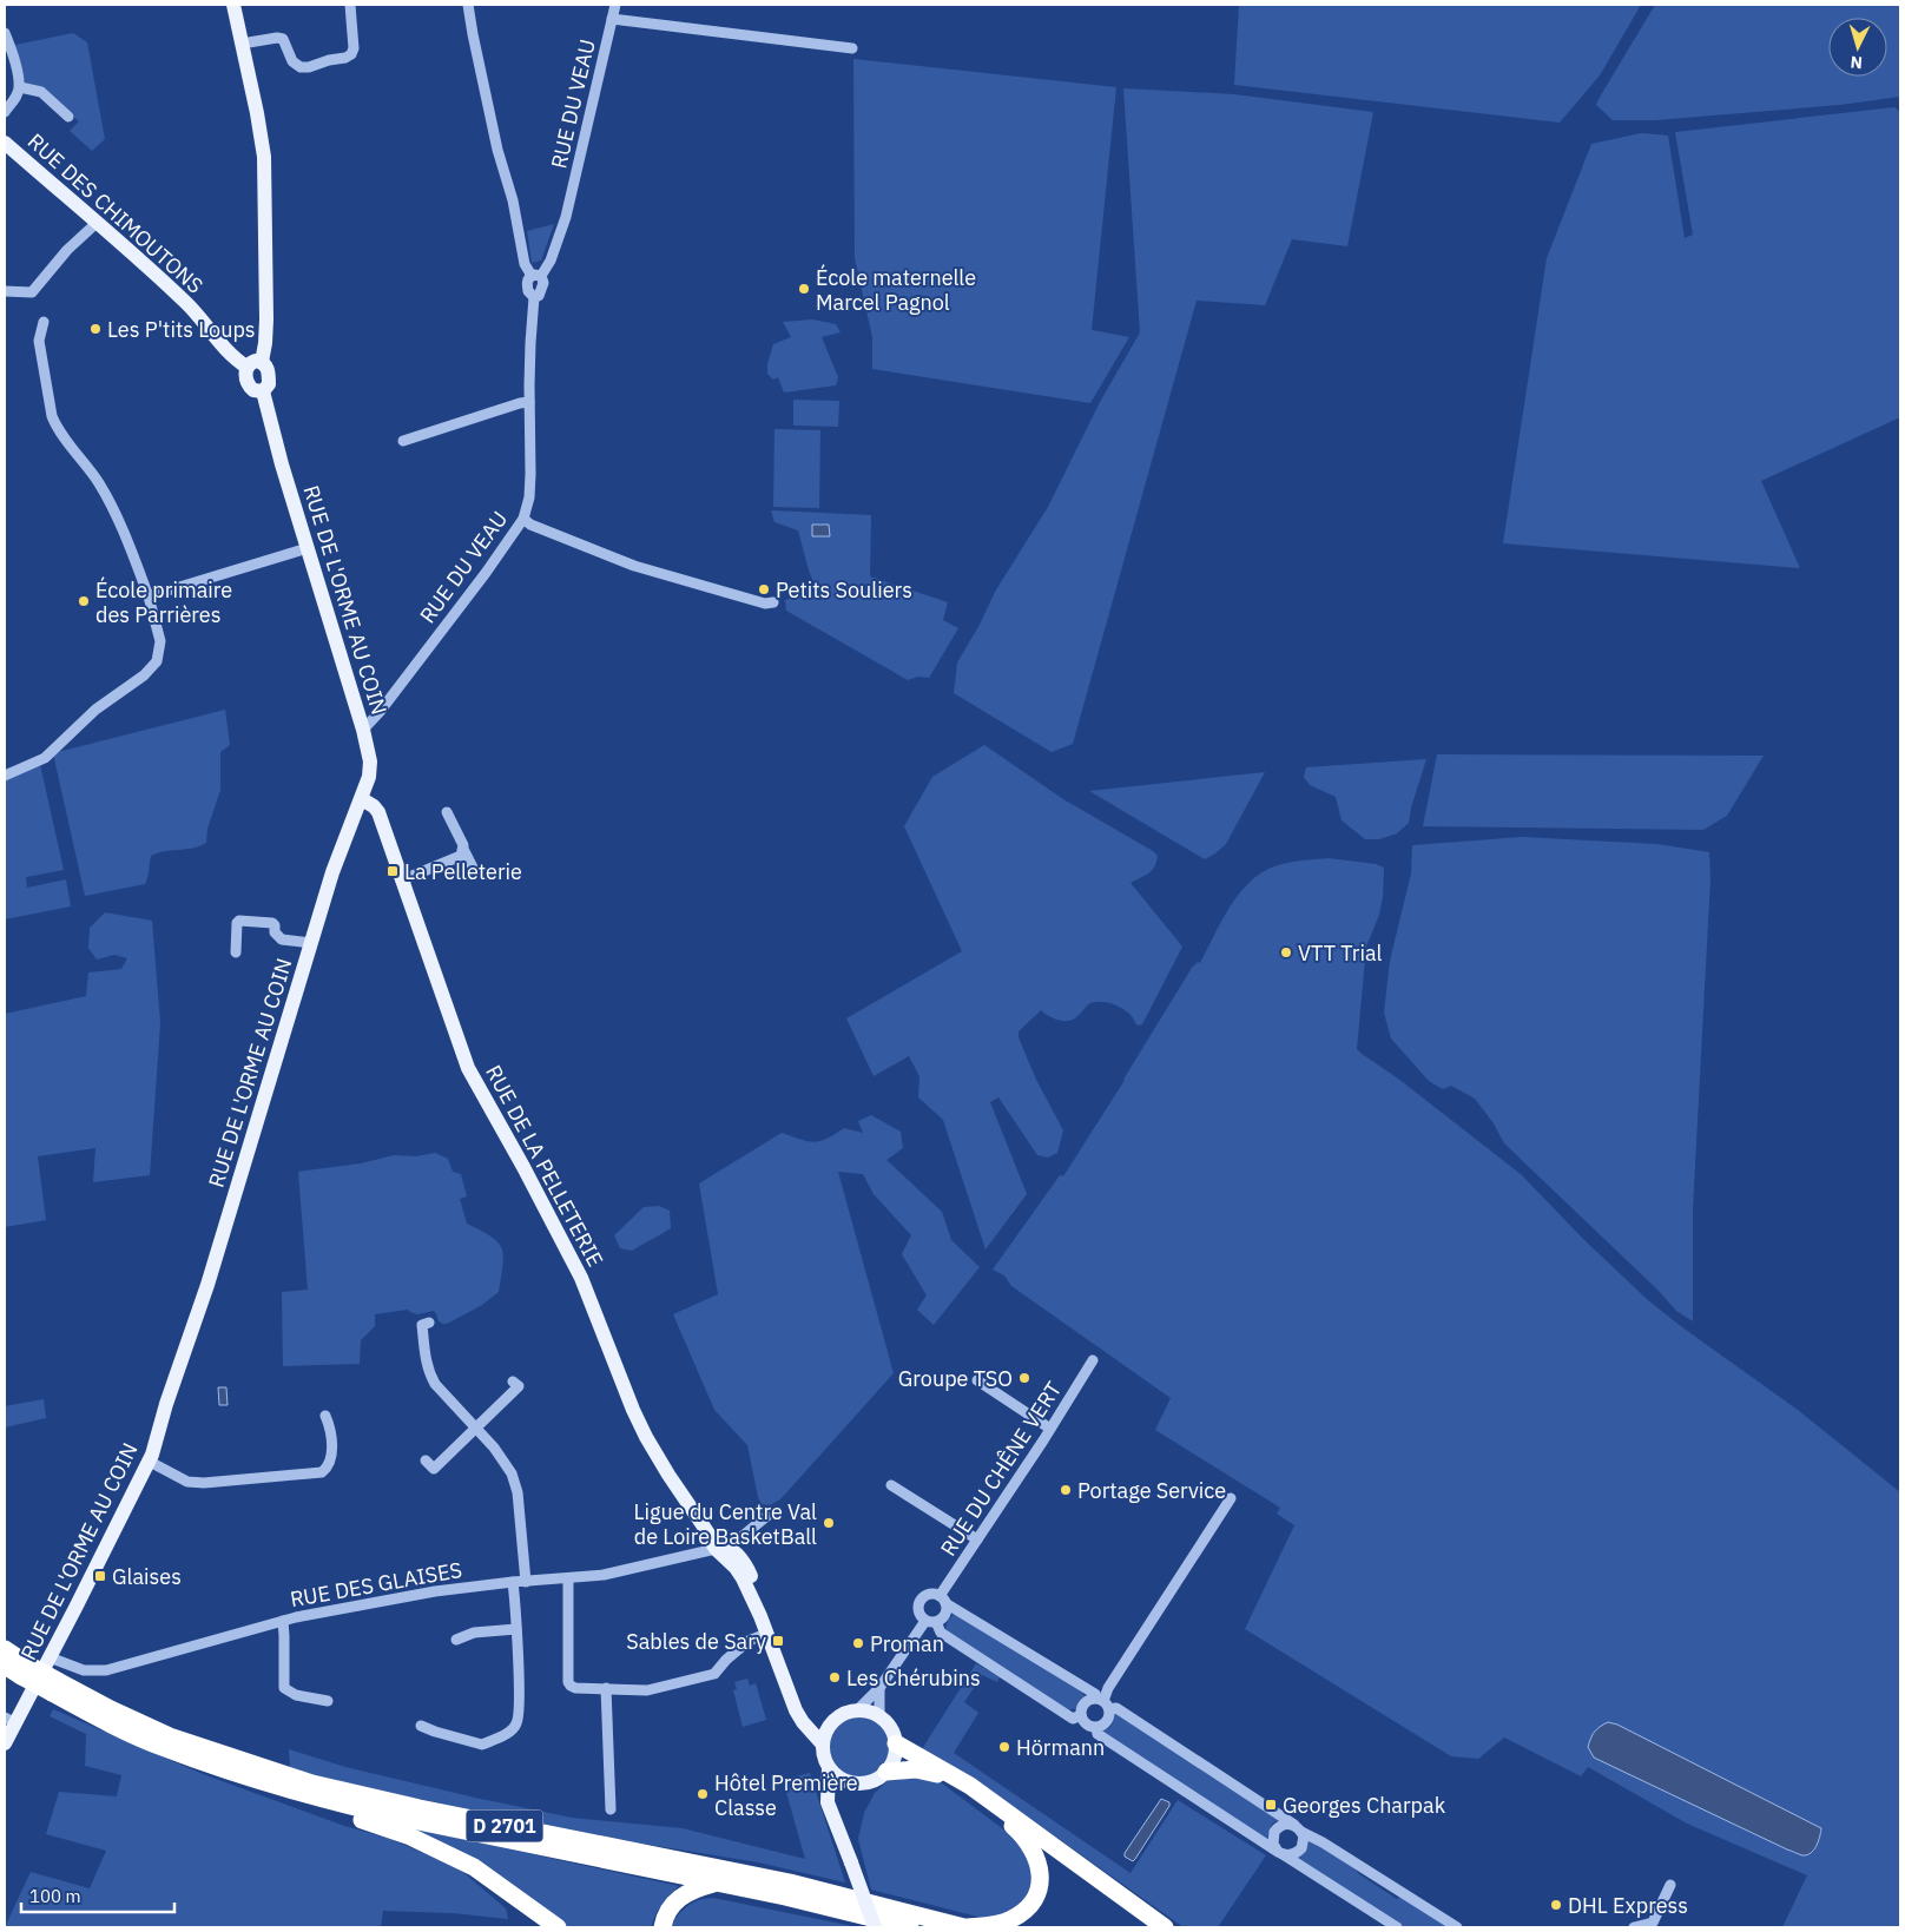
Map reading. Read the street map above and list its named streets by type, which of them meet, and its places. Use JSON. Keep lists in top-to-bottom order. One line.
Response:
{"streets":{"highway":["D 2701"],"main road":["RUE DES CHIMOUTONS","RUE DE L'ORME AU COIN","RUE DE LA PELLETERIE"],"street":["RUE DU VEAU","RUE DU CHÊNE VERT","RUE DES GLAISES"]},"crossings":[["RUE DU VEAU","RUE DE L'ORME AU COIN"],["RUE DES CHIMOUTONS","RUE DE L'ORME AU COIN"],["RUE DE L'ORME AU COIN","RUE DE LA PELLETERIE"],["RUE DE L'ORME AU COIN","RUE DES GLAISES"],["RUE DE LA PELLETERIE","RUE DES GLAISES"]],"places":{"other":["École maternelle Marcel Pagnol","Les P'tits Loups","Petits Souliers","École primaire des Parrières","VTT Trial","Groupe TSO","Portage Service","Ligue du Centre Val de Loire BasketBall","Proman","Les Chérubins","Hörmann","Hôtel Première Classe","DHL Express"],"transit":["La Pelleterie","Glaises","Sables de Sary","Georges Charpak"]},"scale_bar":"100 m","north":"bottom"}
